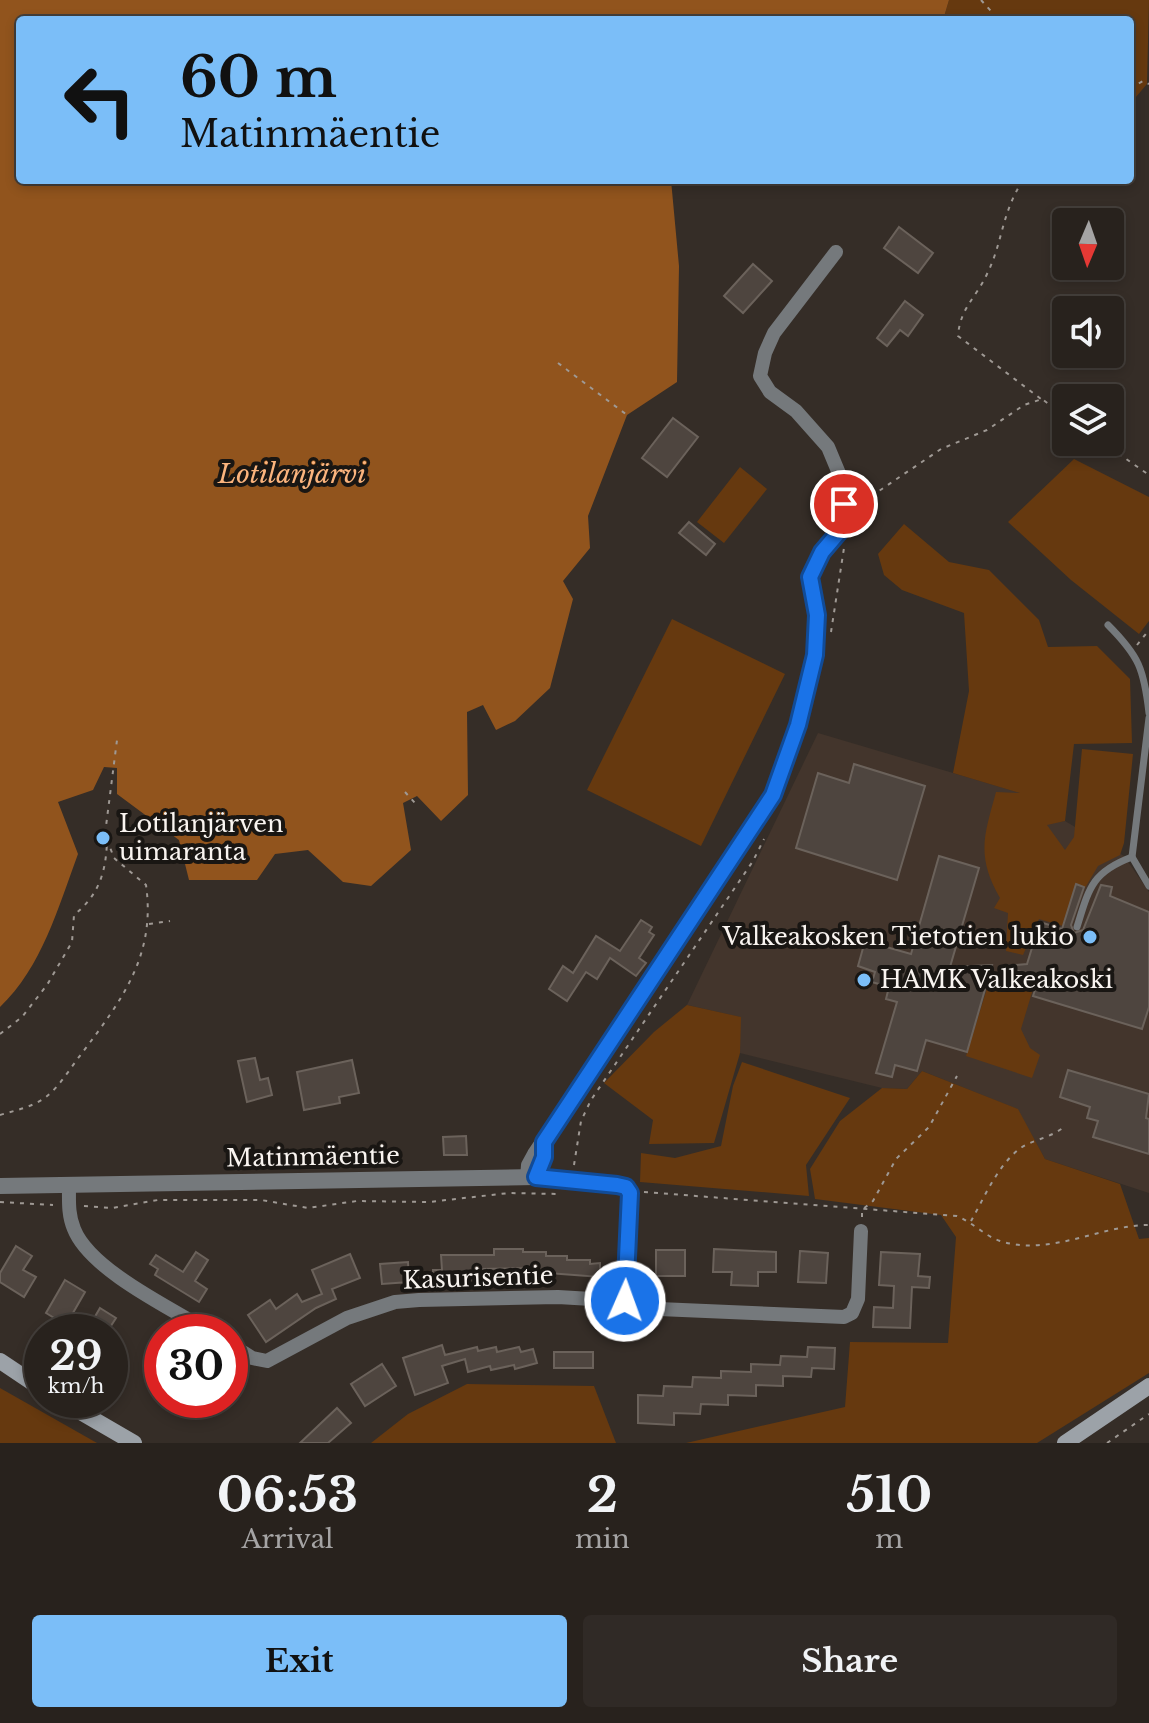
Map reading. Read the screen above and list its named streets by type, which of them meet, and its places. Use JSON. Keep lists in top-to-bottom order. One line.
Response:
{"streets":{"street":["Matinmäentie","Kasurisentie"]},"water":["Lotilanjärvi"],"places":["Lotilanjärven uimaranta","Valkeakosken Tietotien lukio","HAMK Valkeakoski"],"north":"bottom","page":{"turn":["60 m","Matinmäentie"],"speed":"29 km/h","limit":"30","eta":["06:53","Arrival","2","min","510","m"],"buttons":["Exit","Share"]}}
